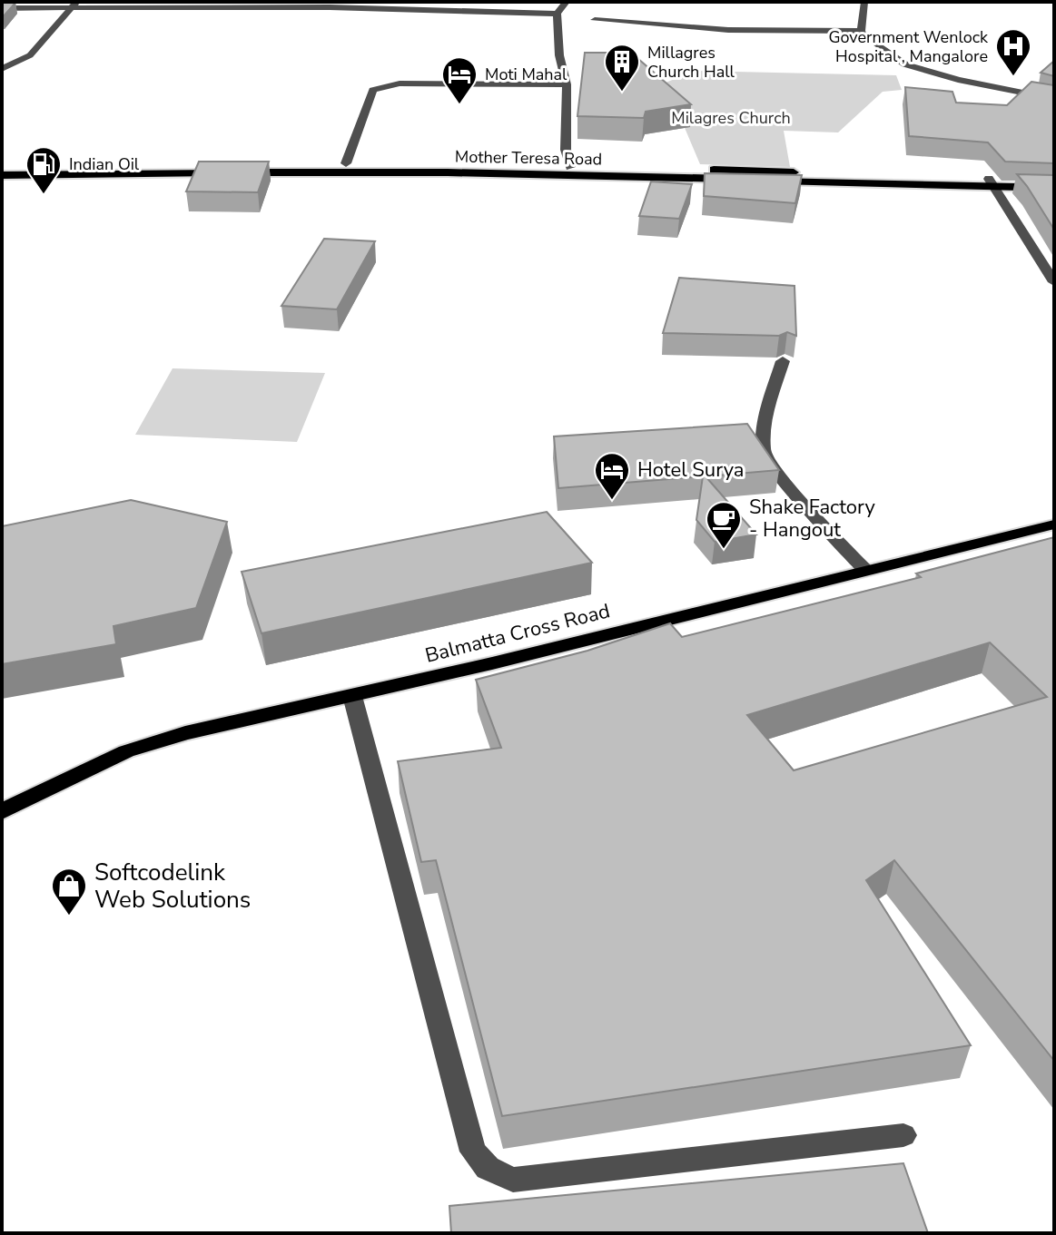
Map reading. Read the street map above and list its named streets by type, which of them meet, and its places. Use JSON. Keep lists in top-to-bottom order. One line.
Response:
{"streets":{"main road":["Mother Teresa Road","Balmatta Cross Road"]},"parks":["Milagres Church"],"places":{"hospital":["Government Wenlock Hospital , Mangalore"],"building":["Millagres Church Hall"],"hotel":["Moti Mahal","Hotel Surya"],"fuel station":["Indian Oil"],"cafe":["Shake Factory - Hangout"],"shop":["Softcodelink Web Solutions"]}}
